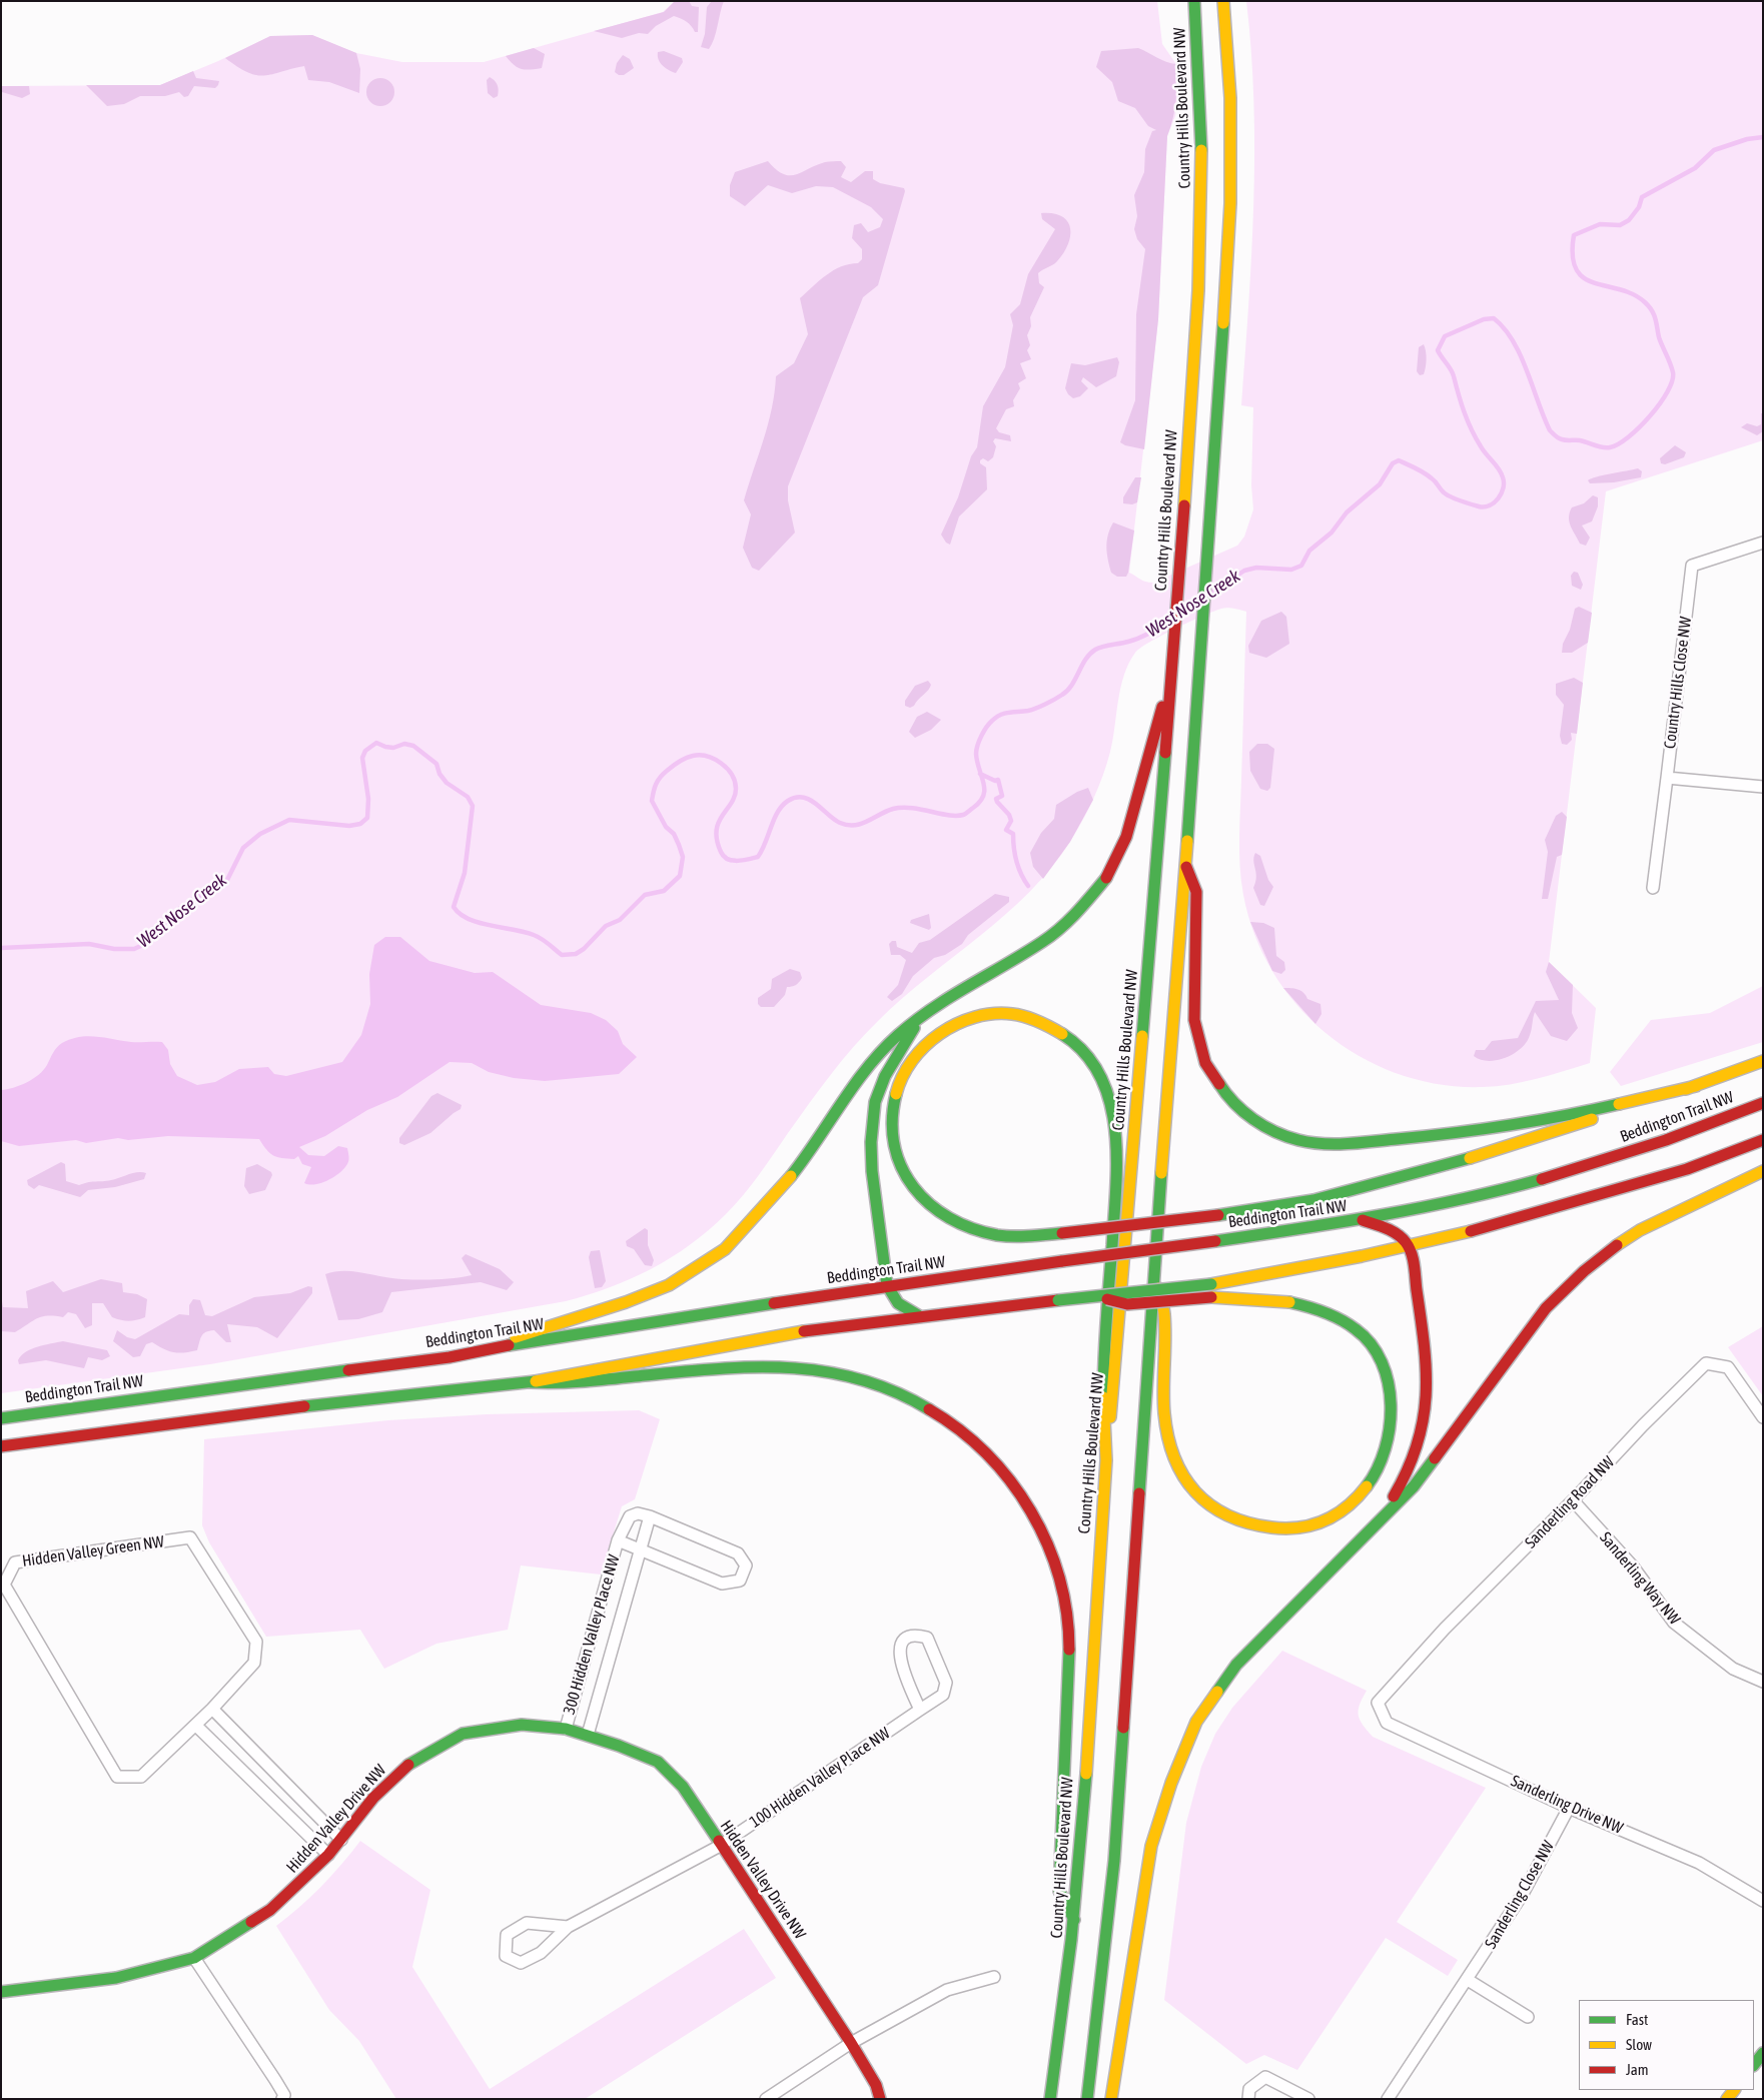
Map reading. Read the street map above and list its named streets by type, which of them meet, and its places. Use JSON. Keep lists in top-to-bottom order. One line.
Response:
{"streets":{"main road":["Country Hills Boulevard NW","Beddington Trail NW","Hidden Valley Drive NW"],"street":["Country Hills Close NW","Sanderling Road NW","Hidden Valley Green NW","Sanderling Way NW","300 Hidden Valley Place NW","100 Hidden Valley Place NW","Sanderling Drive NW","Sanderling Close NW"]},"crossings":[["Sanderling Road NW","Sanderling Way NW"],["Sanderling Road NW","Sanderling Drive NW"],["300 Hidden Valley Place NW","Hidden Valley Drive NW"],["100 Hidden Valley Place NW","Hidden Valley Drive NW"],["Sanderling Drive NW","Sanderling Close NW"]],"water":["West Nose Creek"],"legend":["Fast","Slow","Jam"]}
